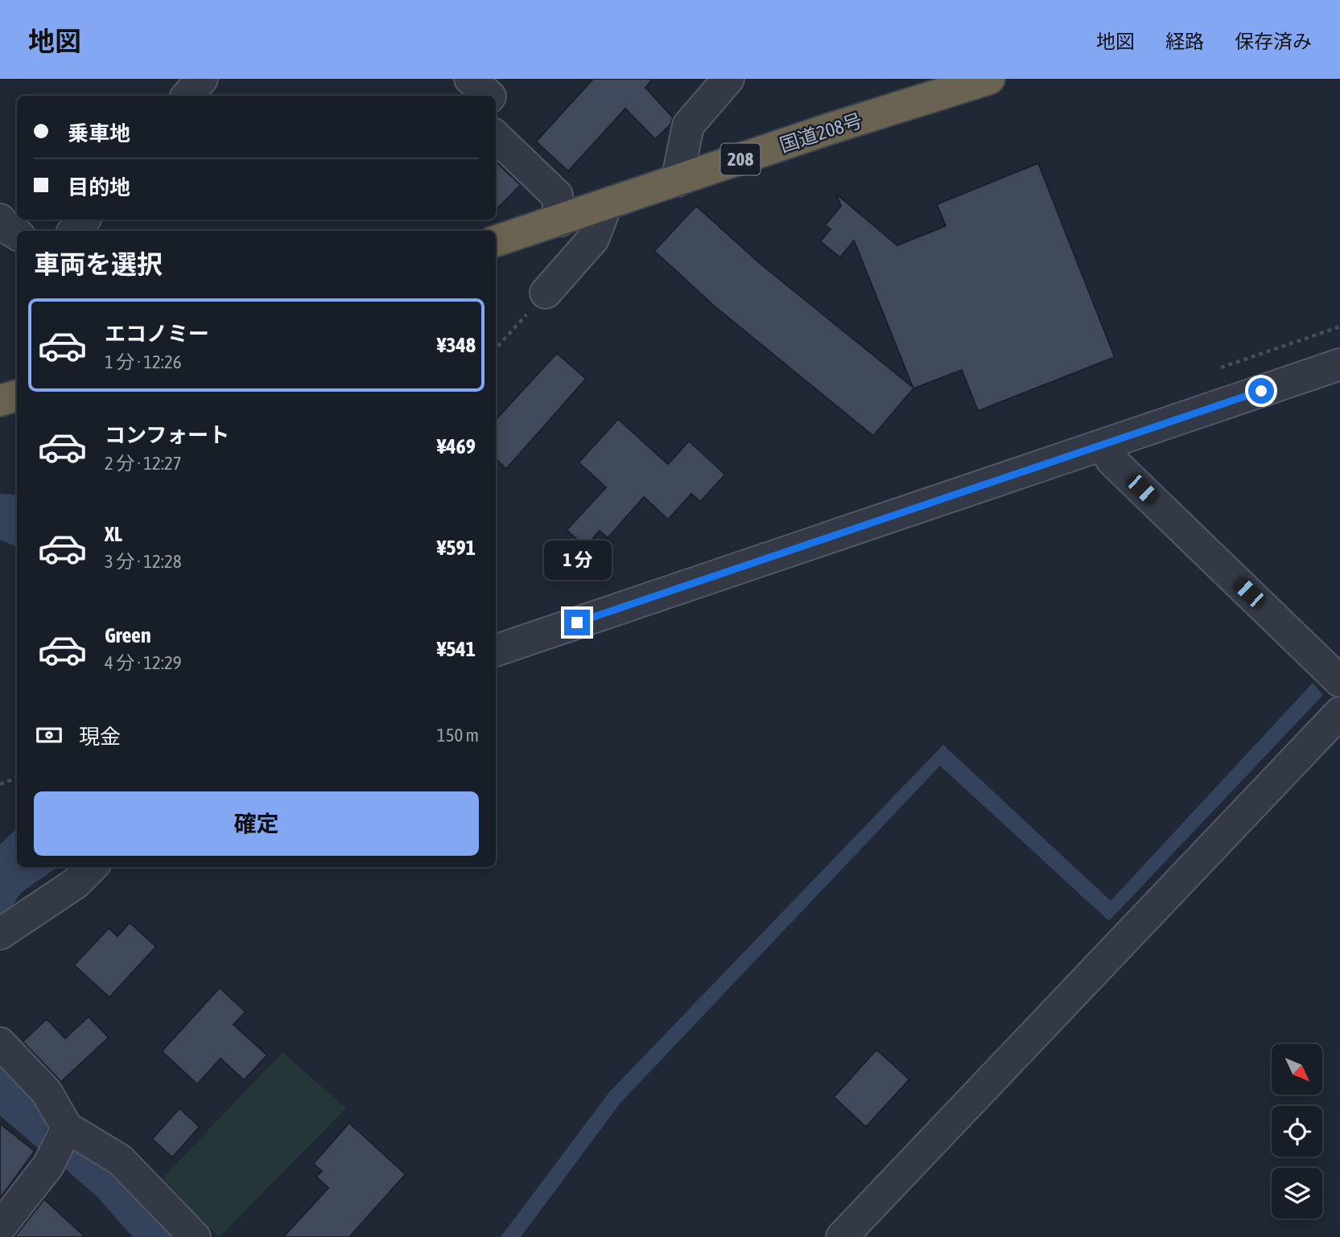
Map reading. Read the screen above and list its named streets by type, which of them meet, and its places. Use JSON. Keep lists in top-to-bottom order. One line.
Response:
{"streets":{"highway":["国道208号","208"]},"north":"bottom right","page":{"header":"地図","nav":["地図","経路","保存済み"],"banner":["乗車地","目的地"],"heading":"車両を選択","list":[{"name":"エコノミー","note":"1 分 · 12:26","value":"¥348"},{"name":"コンフォート","note":"2 分 · 12:27","value":"¥469"},{"name":"XL","note":"3 分 · 12:28","value":"¥591"},{"name":"Green","note":"4 分 · 12:29","value":"¥541"}],"bubble":"1 分","pay":["現金","150 m"],"buttons":"確定"}}
